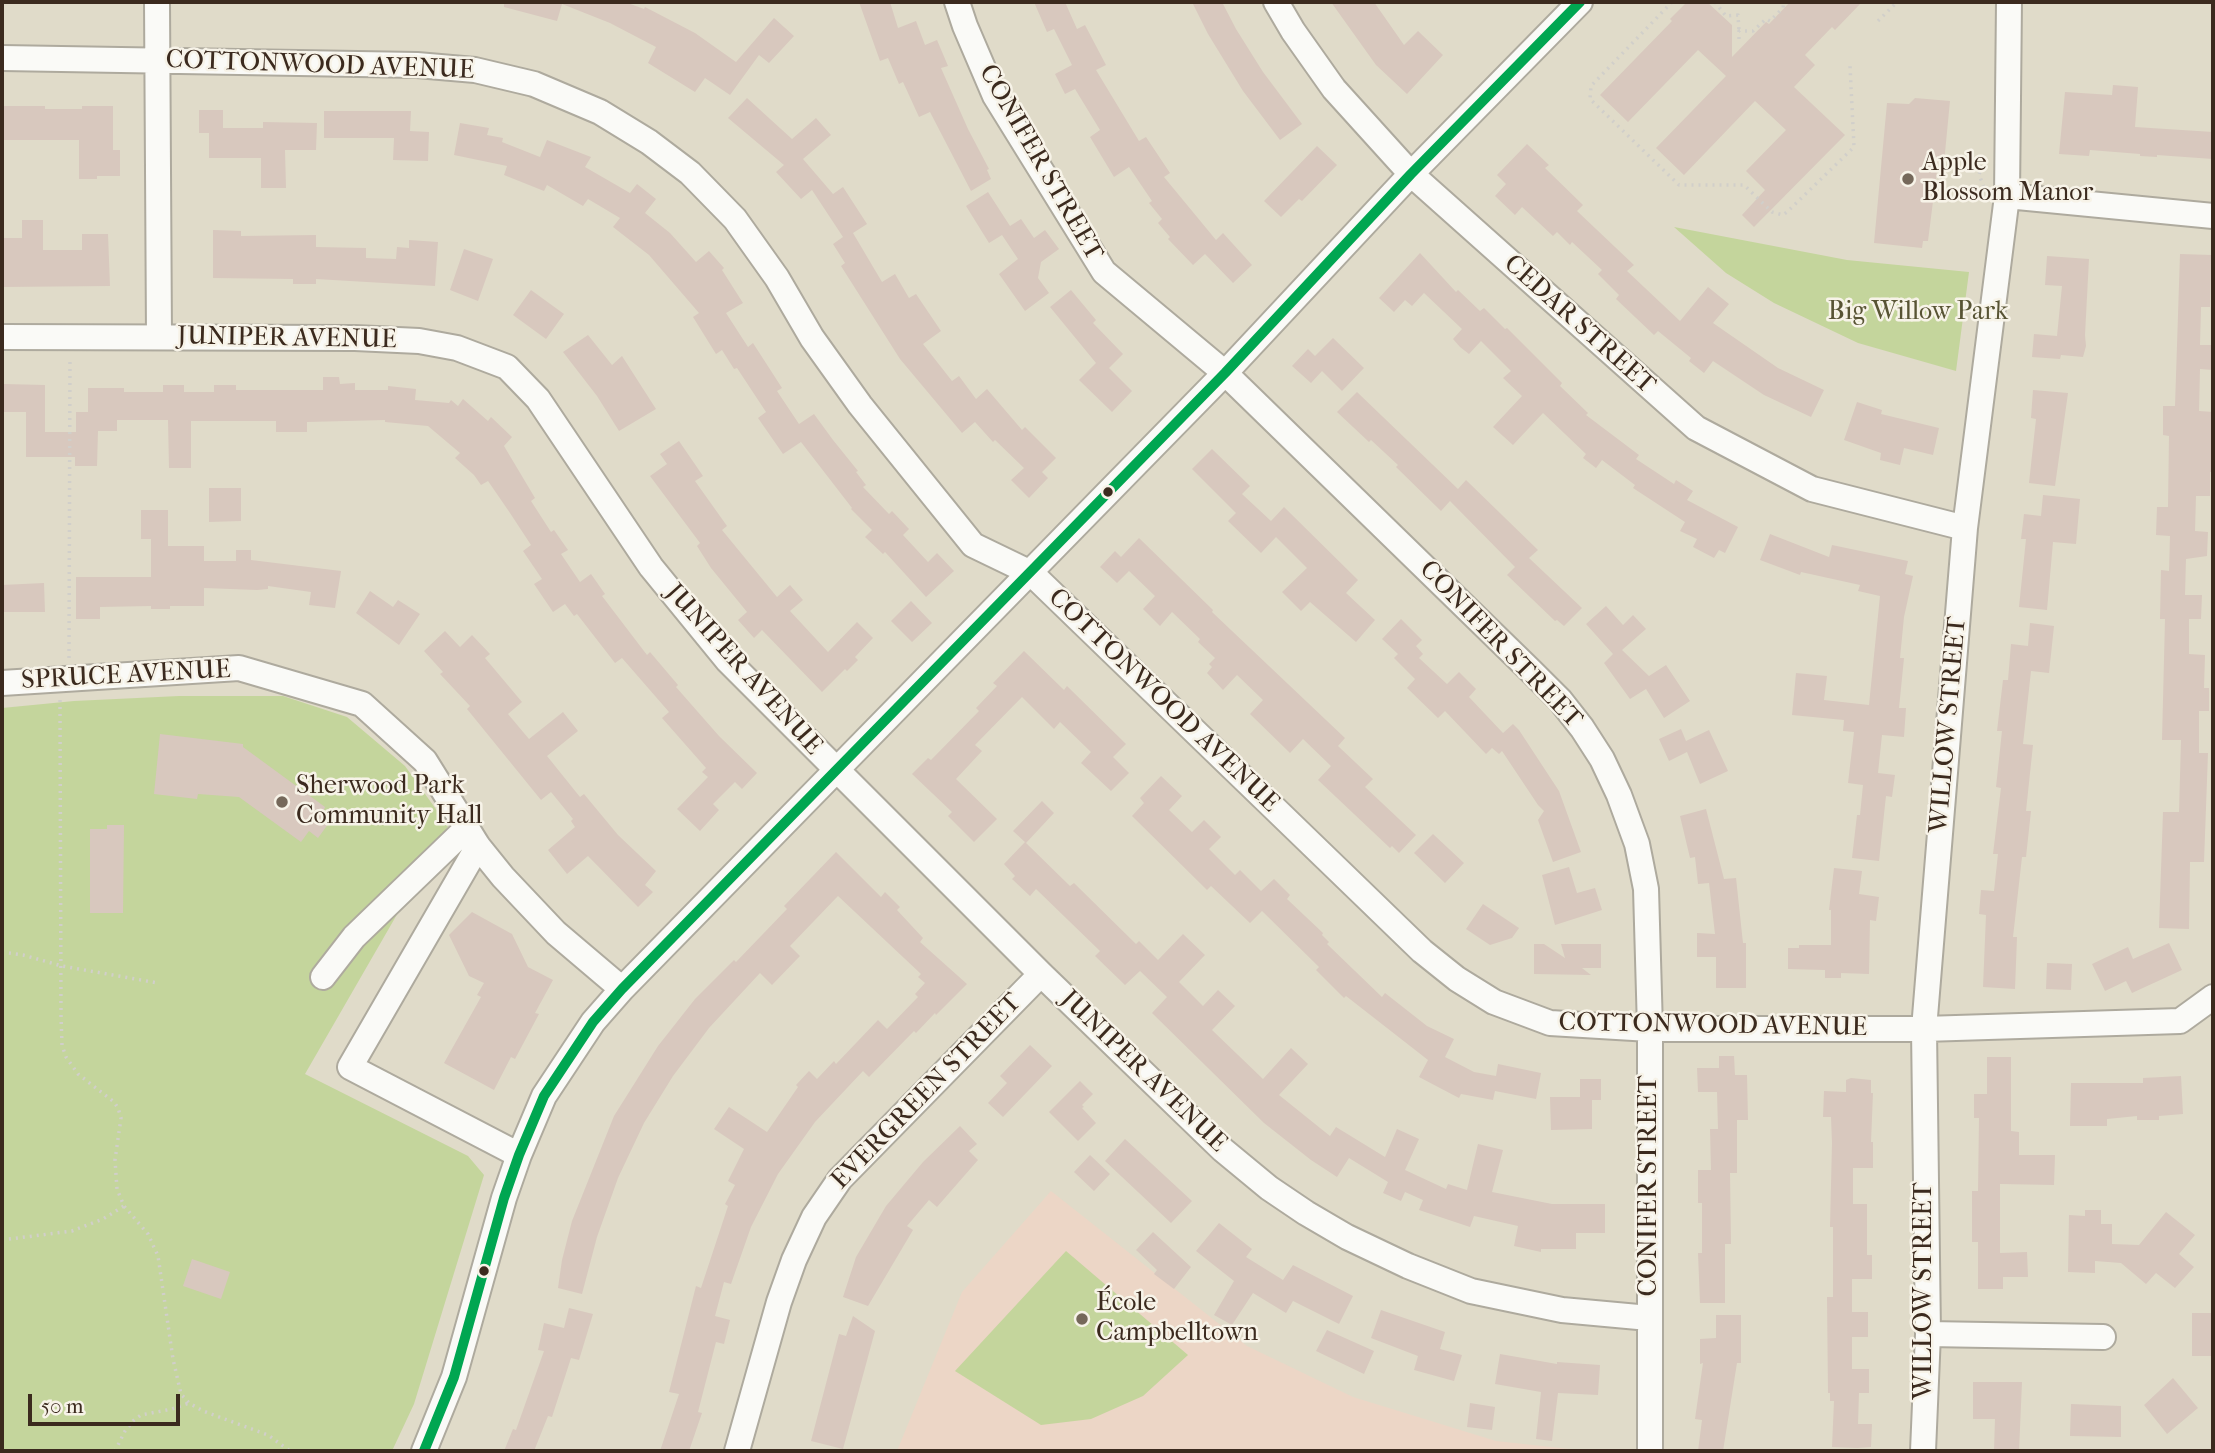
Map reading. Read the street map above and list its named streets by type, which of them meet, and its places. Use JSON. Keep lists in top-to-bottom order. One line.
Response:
{"streets":{"street":["COTTONWOOD AVENUE","CONIFER STREET","CEDAR STREET","JUNIPER AVENUE","SPRUCE AVENUE","WILLOW STREET","EVERGREEN STREET"]},"crossings":[["COTTONWOOD AVENUE","CONIFER STREET"],["COTTONWOOD AVENUE","WILLOW STREET"],["CONIFER STREET","JUNIPER AVENUE"],["CEDAR STREET","WILLOW STREET"],["JUNIPER AVENUE","EVERGREEN STREET"]],"parks":["Big Willow Park"],"places":["Apple Blossom Manor","Sherwood Park Community Hall","École Campbelltown"],"scale_bar":"50 m"}
